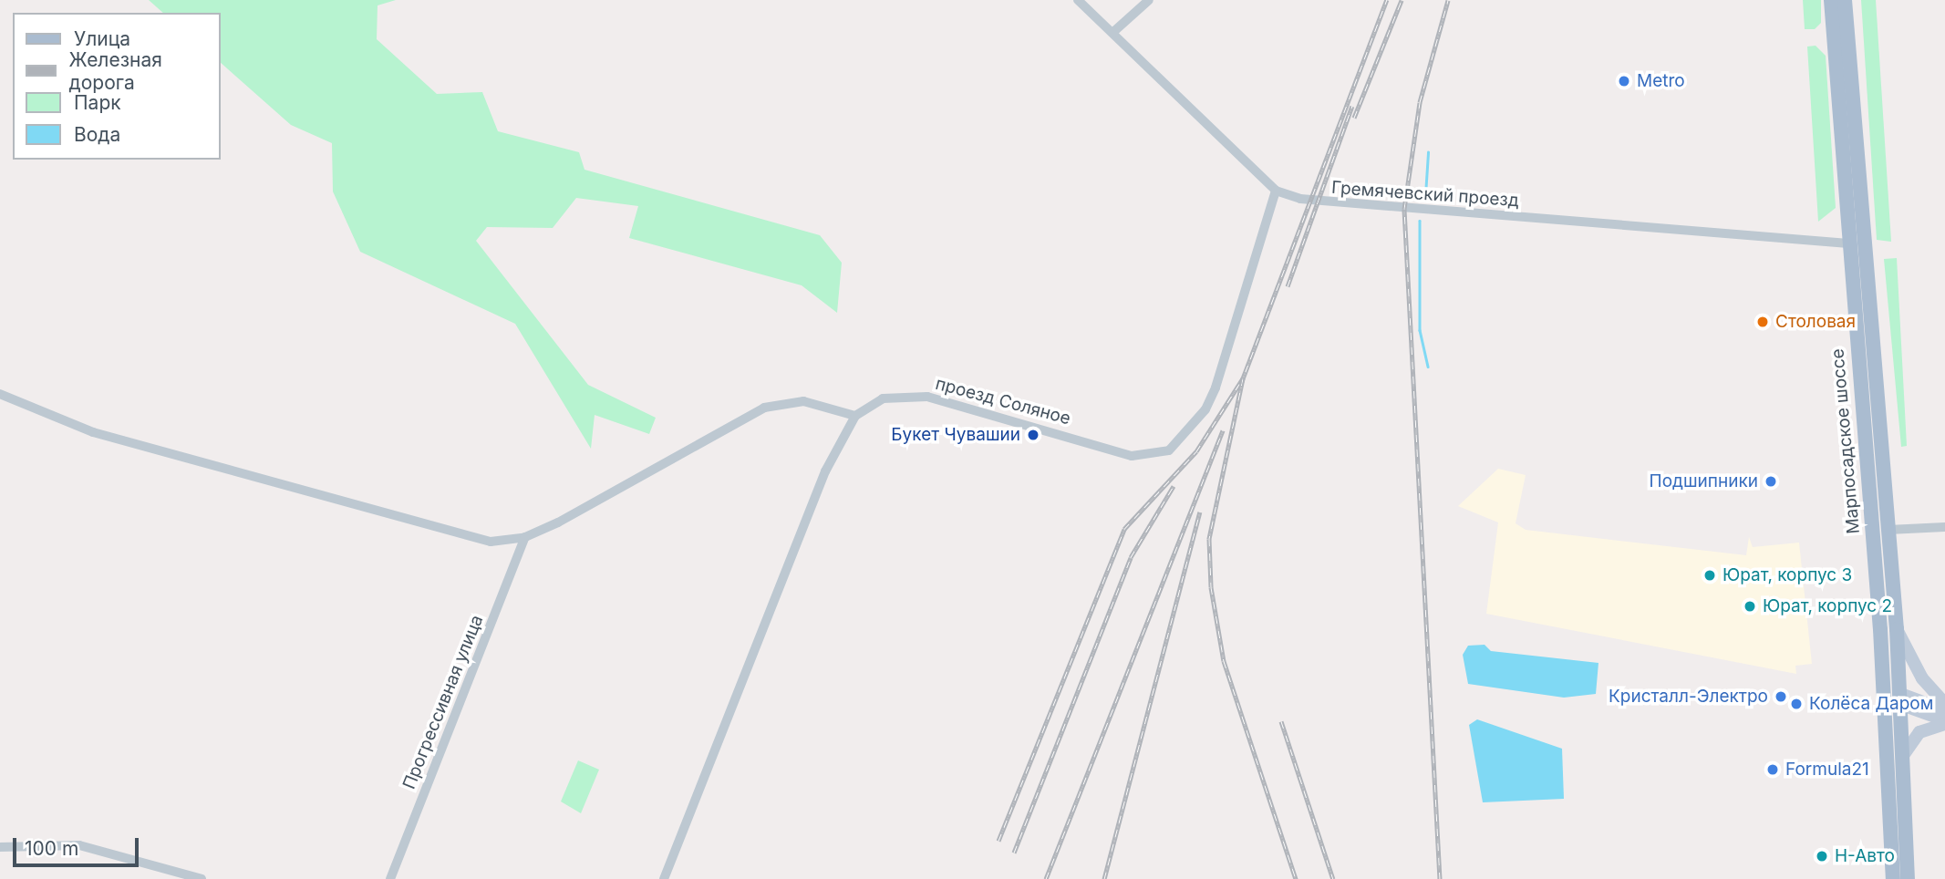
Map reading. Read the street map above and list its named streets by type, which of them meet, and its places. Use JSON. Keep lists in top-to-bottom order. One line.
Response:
{"streets":{"main road":["Марпосадское шоссе"],"street":["Гремячевский проезд","проезд Соляное","Прогрессивная улица"]},"crossings":[["Гремячевский проезд","проезд Соляное"],["Гремячевский проезд","Марпосадское шоссе"]],"places":["Metro","Столовая","Букет Чувашии","Подшипники","Юрат, корпус 3","Юрат, корпус 2","Кристалл-Электро","Колёса Даром","Formula21","Н-Авто"],"legend":["Улица","Железная дорога","Парк","Вода"],"scale_bar":"100 m"}
